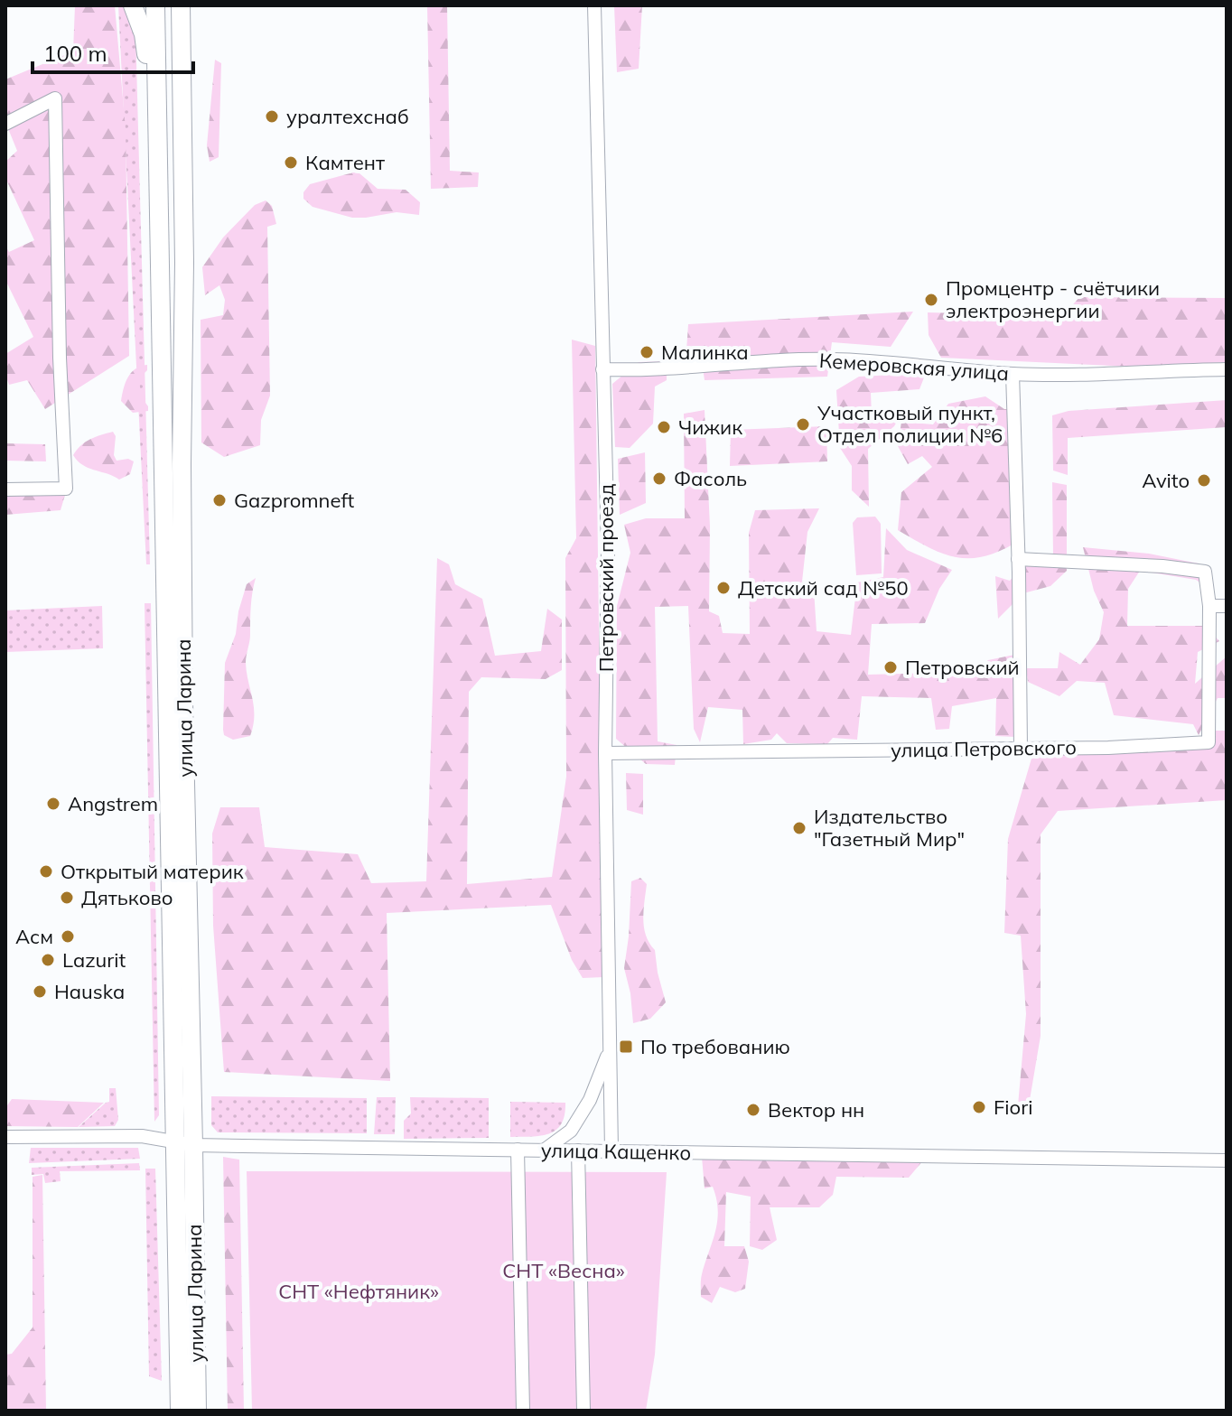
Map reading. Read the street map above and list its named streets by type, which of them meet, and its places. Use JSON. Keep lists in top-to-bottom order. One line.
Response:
{"streets":{"main road":["улица Ларина"],"street":["Кемеровская улица","Петровский проезд","улица Петровского","улица Кащенко"]},"crossings":[["Кемеровская улица","Петровский проезд"],["Петровский проезд","улица Петровского"],["Петровский проезд","улица Кащенко"],["улица Ларина","улица Кащенко"]],"parks":["СНТ «Весна»","СНТ «Нефтяник»"],"places":{"other":["уралтехснаб","Камтент","Промцентр - счётчики электроэнергии","Малинка","Участковый пункт, Отдел полиции №6","Чижик","Фасоль","Avito","Gazpromneft","Детский сад №50","Петровский","Angstrem","Издательство \"Газетный Мир\"","Открытый материк","Дятьково","Асм","Lazurit","Hauska","Fiori","Вектор нн"],"transit":["По требованию"]},"scale_bar":"100 m"}
